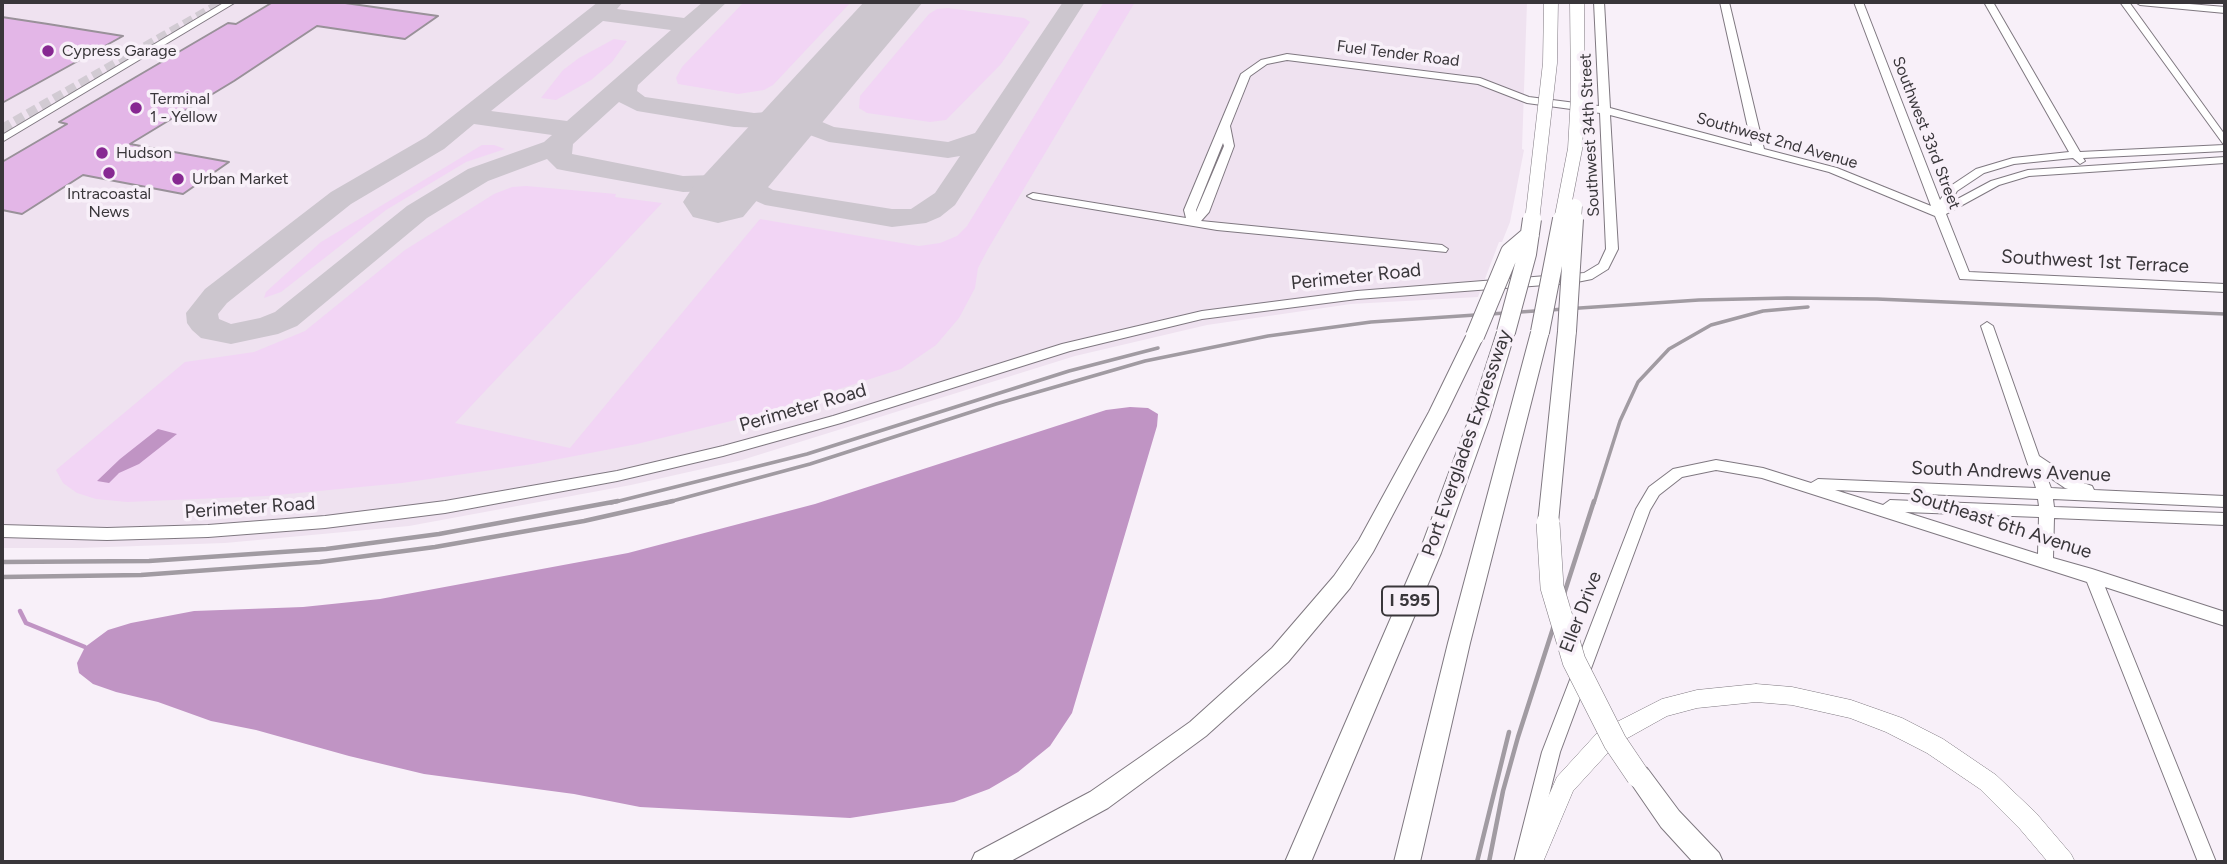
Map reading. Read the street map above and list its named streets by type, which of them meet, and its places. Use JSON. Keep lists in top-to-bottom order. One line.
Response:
{"streets":{"highway":["Port Everglades Expressway","I 595"],"street":["Fuel Tender Road","Southwest 33rd Street","Southwest 34th Street","Southwest 2nd Avenue","Southwest 1st Terrace","Perimeter Road","South Andrews Avenue","Southeast 6th Avenue","Eller Drive"]},"crossings":[["Fuel Tender Road","Southwest 34th Street"],["Fuel Tender Road","Southwest 2nd Avenue"],["Southwest 33rd Street","Southwest 2nd Avenue"],["Southwest 33rd Street","Southwest 1st Terrace"],["Southwest 34th Street","Southwest 2nd Avenue"],["Southwest 34th Street","Perimeter Road"],["South Andrews Avenue","Southeast 6th Avenue"],["Southeast 6th Avenue","Eller Drive"]],"places":["Cypress Garage","Terminal 1 - Yellow","Hudson","Intracoastal News","Urban Market"]}
